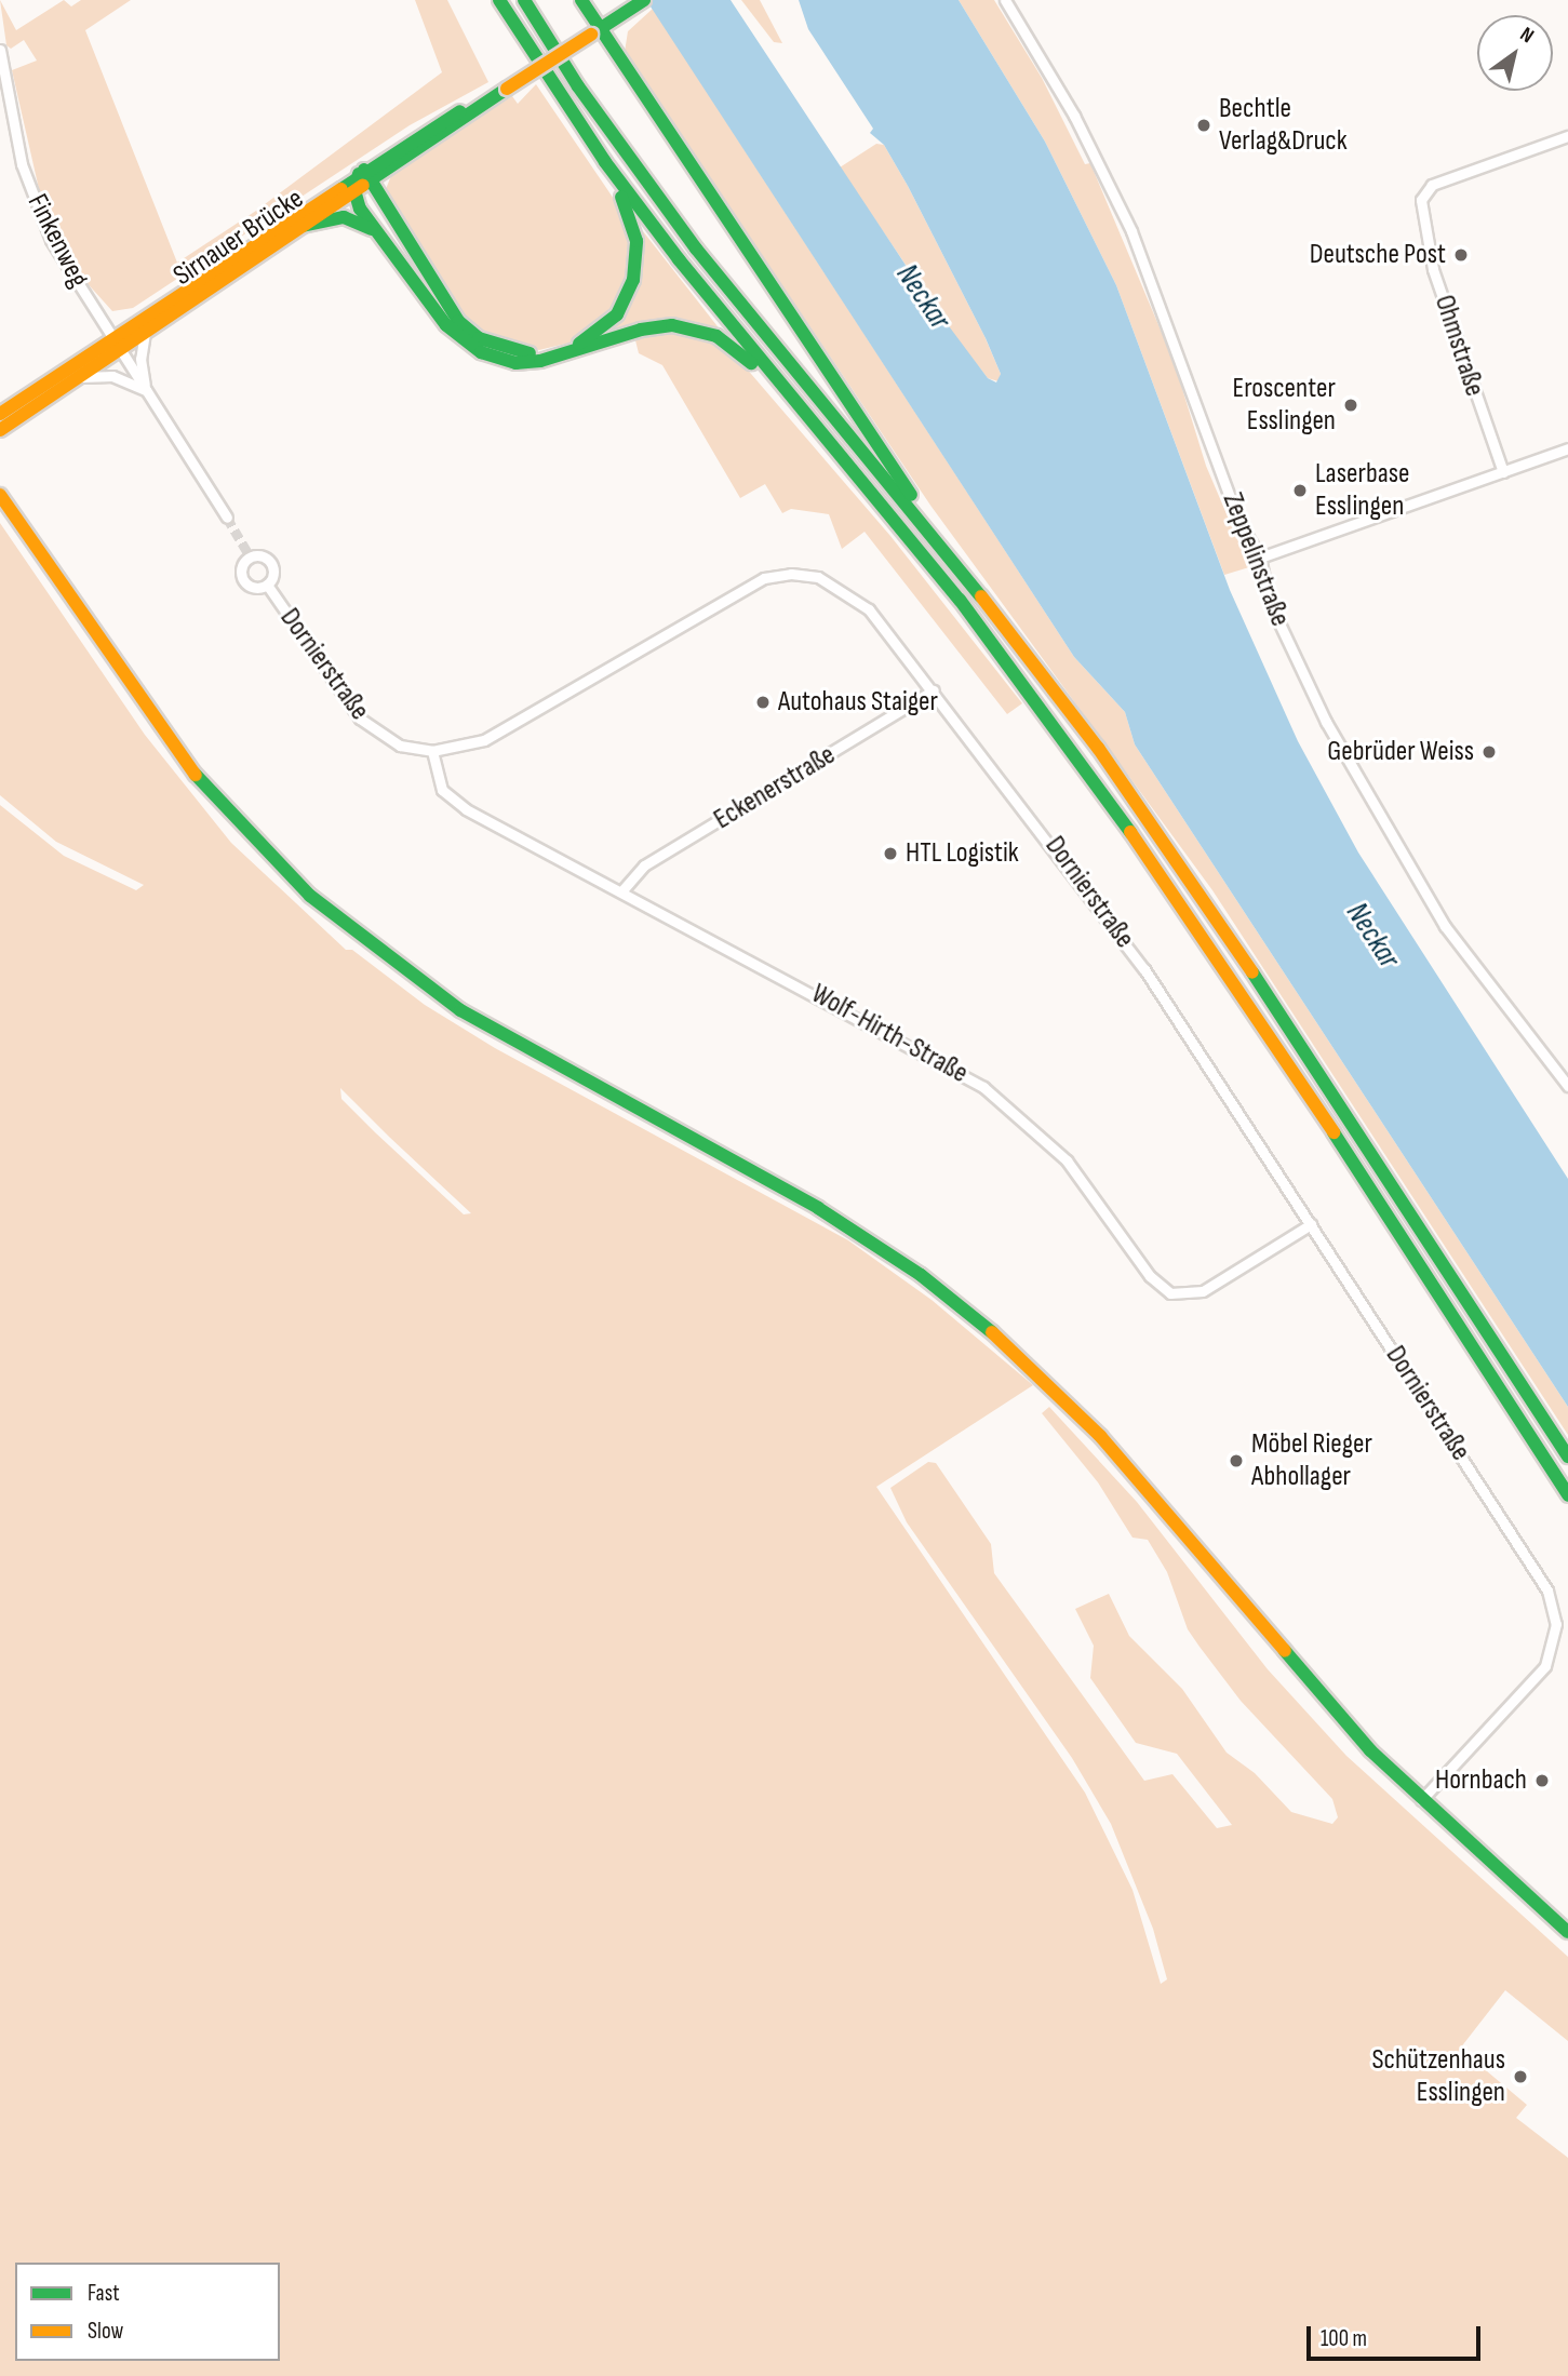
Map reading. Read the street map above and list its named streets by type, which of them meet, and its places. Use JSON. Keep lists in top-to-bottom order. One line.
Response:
{"streets":{"main road":["Sirnauer Brücke"],"street":["Finkenweg","Ohmstraße","Zeppelinstraße","Dornierstraße","Eckenerstraße","Wolf-Hirth-Straße"]},"crossings":[["Sirnauer Brücke","Finkenweg"],["Dornierstraße","Eckenerstraße"],["Dornierstraße","Wolf-Hirth-Straße"],["Eckenerstraße","Wolf-Hirth-Straße"]],"water":["Neckar"],"places":["Bechtle Verlag&Druck","Deutsche Post","Eroscenter Esslingen","Laserbase Esslingen","Autohaus Staiger","Gebrüder Weiss","HTL Logistik","Möbel Rieger Abhollager","Hornbach","Schützenhaus Esslingen"],"legend":["Fast","Slow"],"scale_bar":"100 m","north":"top right"}
